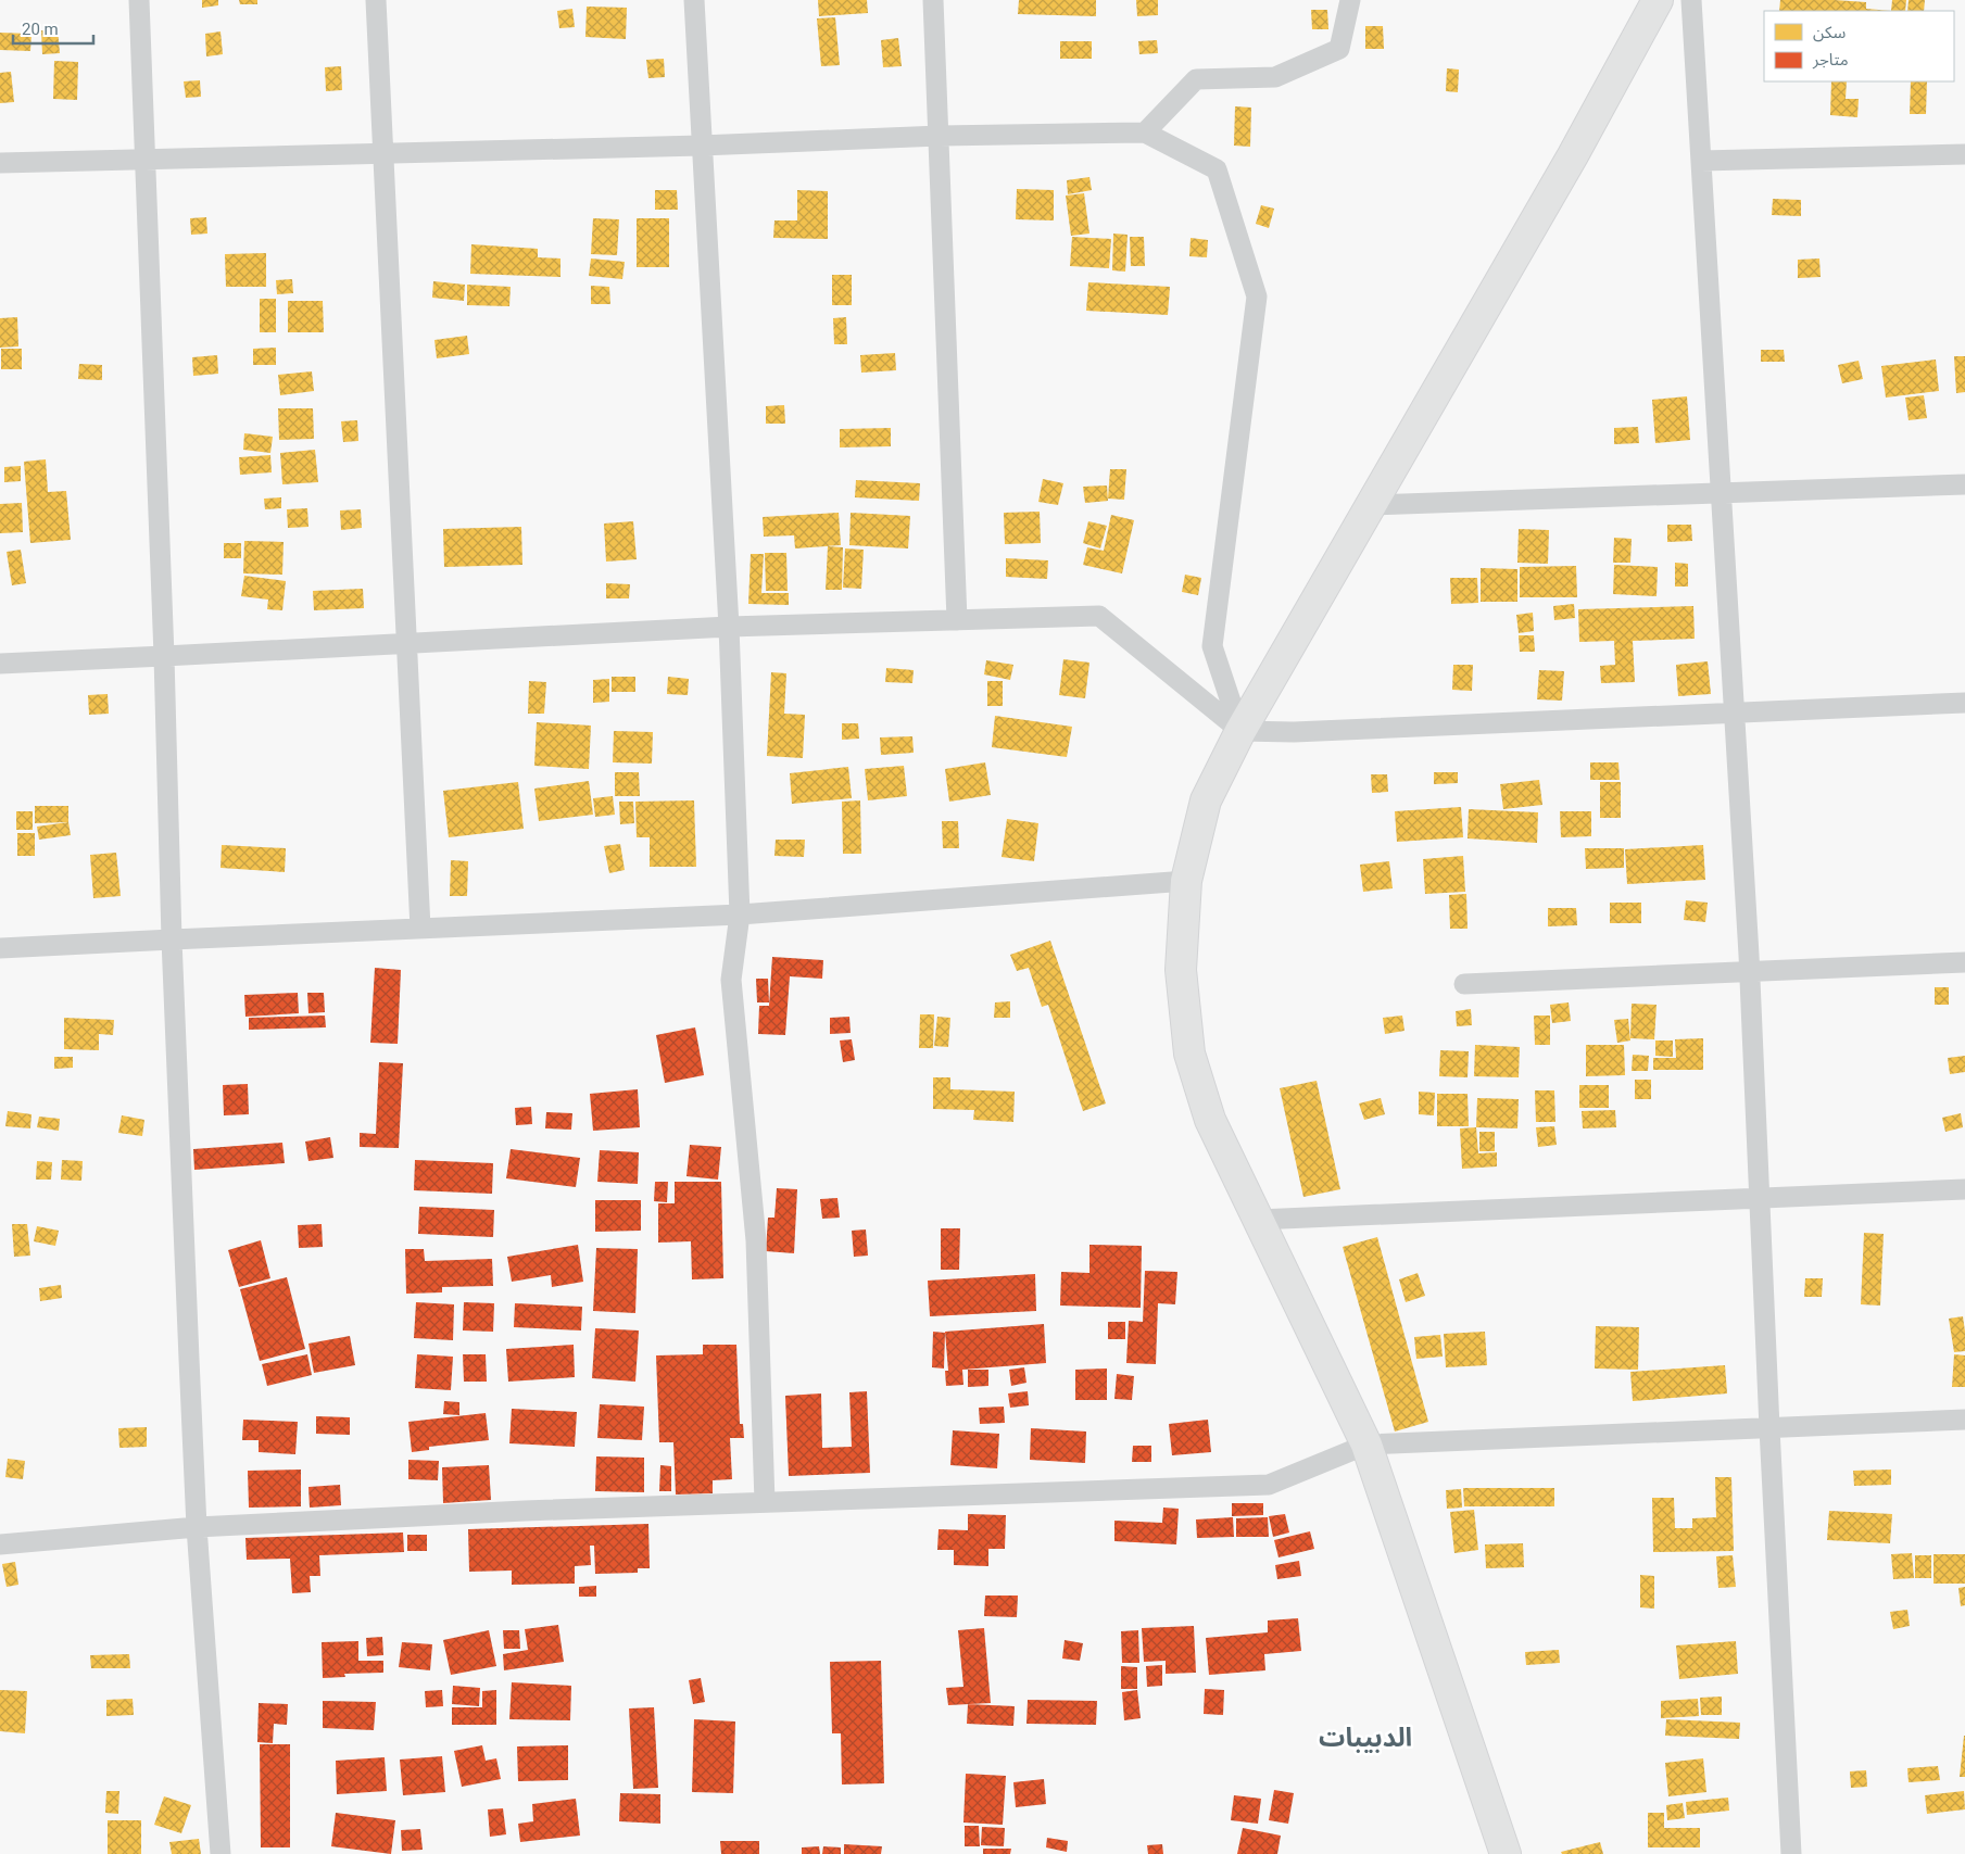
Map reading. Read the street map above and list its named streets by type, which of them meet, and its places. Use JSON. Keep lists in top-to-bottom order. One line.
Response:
{"districts":["الدبيبات"],"legend":["سكن","متاجر"],"scale_bar":"20 m"}
